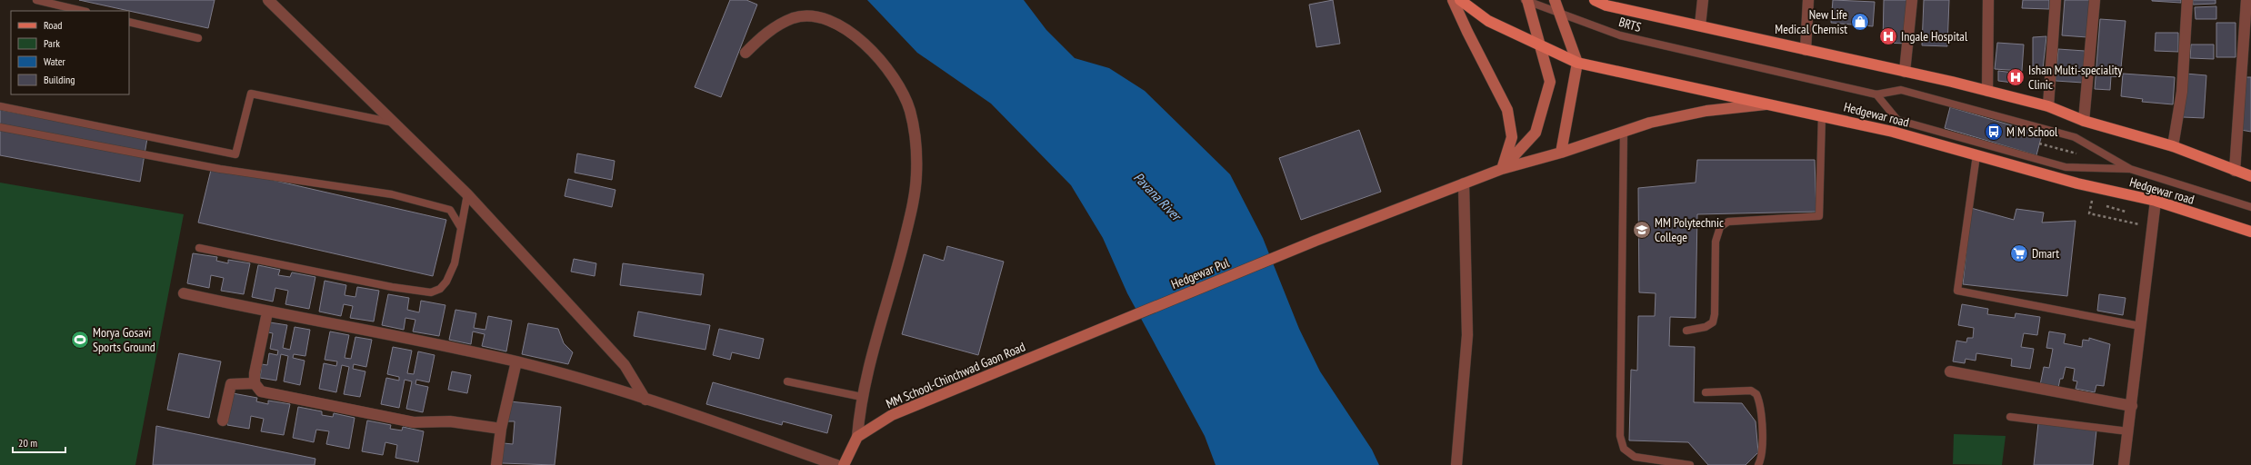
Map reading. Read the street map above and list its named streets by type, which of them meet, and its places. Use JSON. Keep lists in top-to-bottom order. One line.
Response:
{"streets":{"main road":["Hedgewar road","Hedgewar Pul","MM School-Chinchwad Gaon Road"],"lane":["BRTS"]},"crossings":[["Hedgewar road","Hedgewar Pul"],["Hedgewar Pul","MM School-Chinchwad Gaon Road"]],"water":["Pavana River"],"places":{"shop":["New Life Medical Chemist"],"hospital":["Ingale Hospital","Ishan Multi-speciality Clinic"],"bus stop":["M M School"],"school or university":["MM Polytechnic College"],"supermarket":["Dmart"],"sports":["Morya Gosavi Sports Ground"]},"legend":["Road","Park","Water","Building"],"scale_bar":"20 m"}
